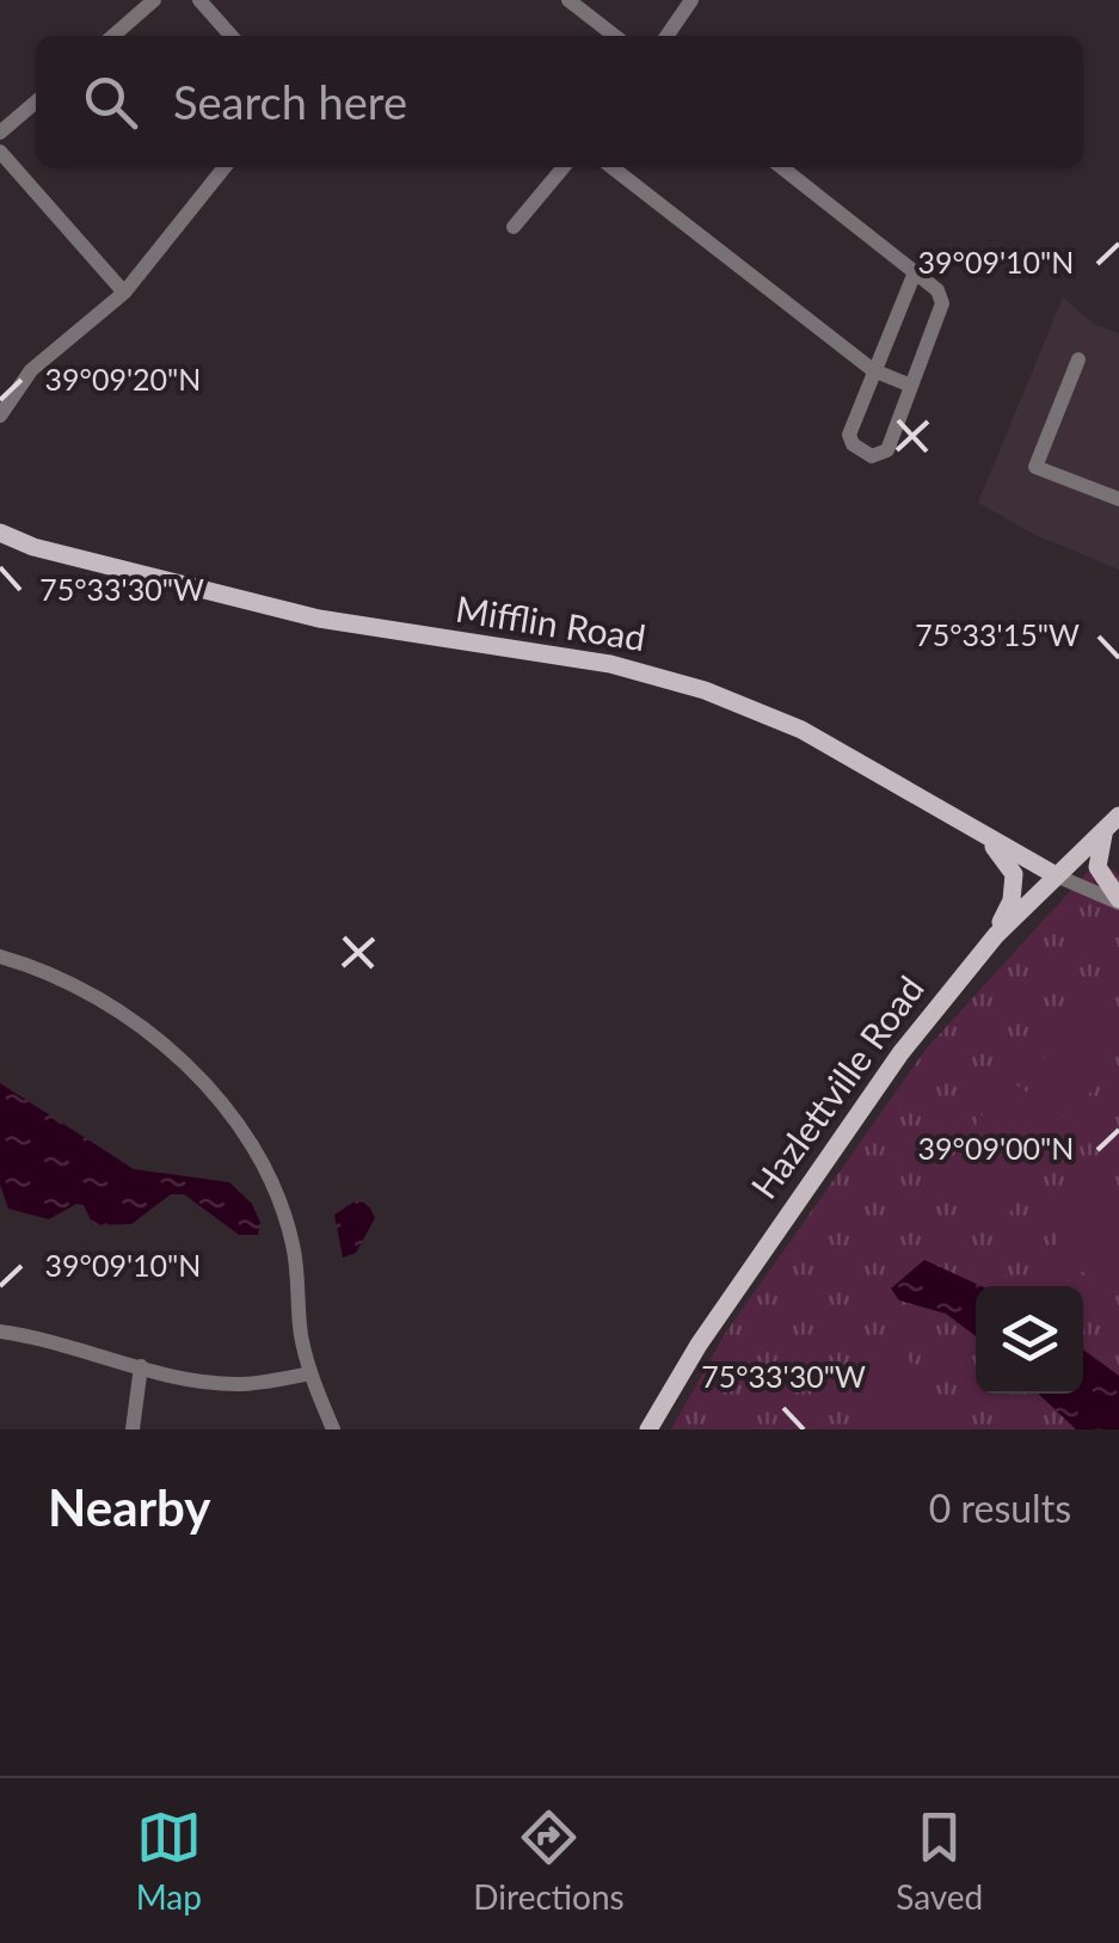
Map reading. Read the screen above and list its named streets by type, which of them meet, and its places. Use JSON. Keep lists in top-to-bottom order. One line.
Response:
{"streets":{"main road":["Mifflin Road","Hazlettville Road"]},"crossings":[["Mifflin Road","Hazlettville Road"]],"page":{"search":"Search here","heading":["Nearby","0 results"],"nav":["Map","Directions","Saved"]},"coordinates":["39°09'10\"N","39°09'20\"N","75°33'30\"W","75°33'15\"W","39°09'00\"N"]}
